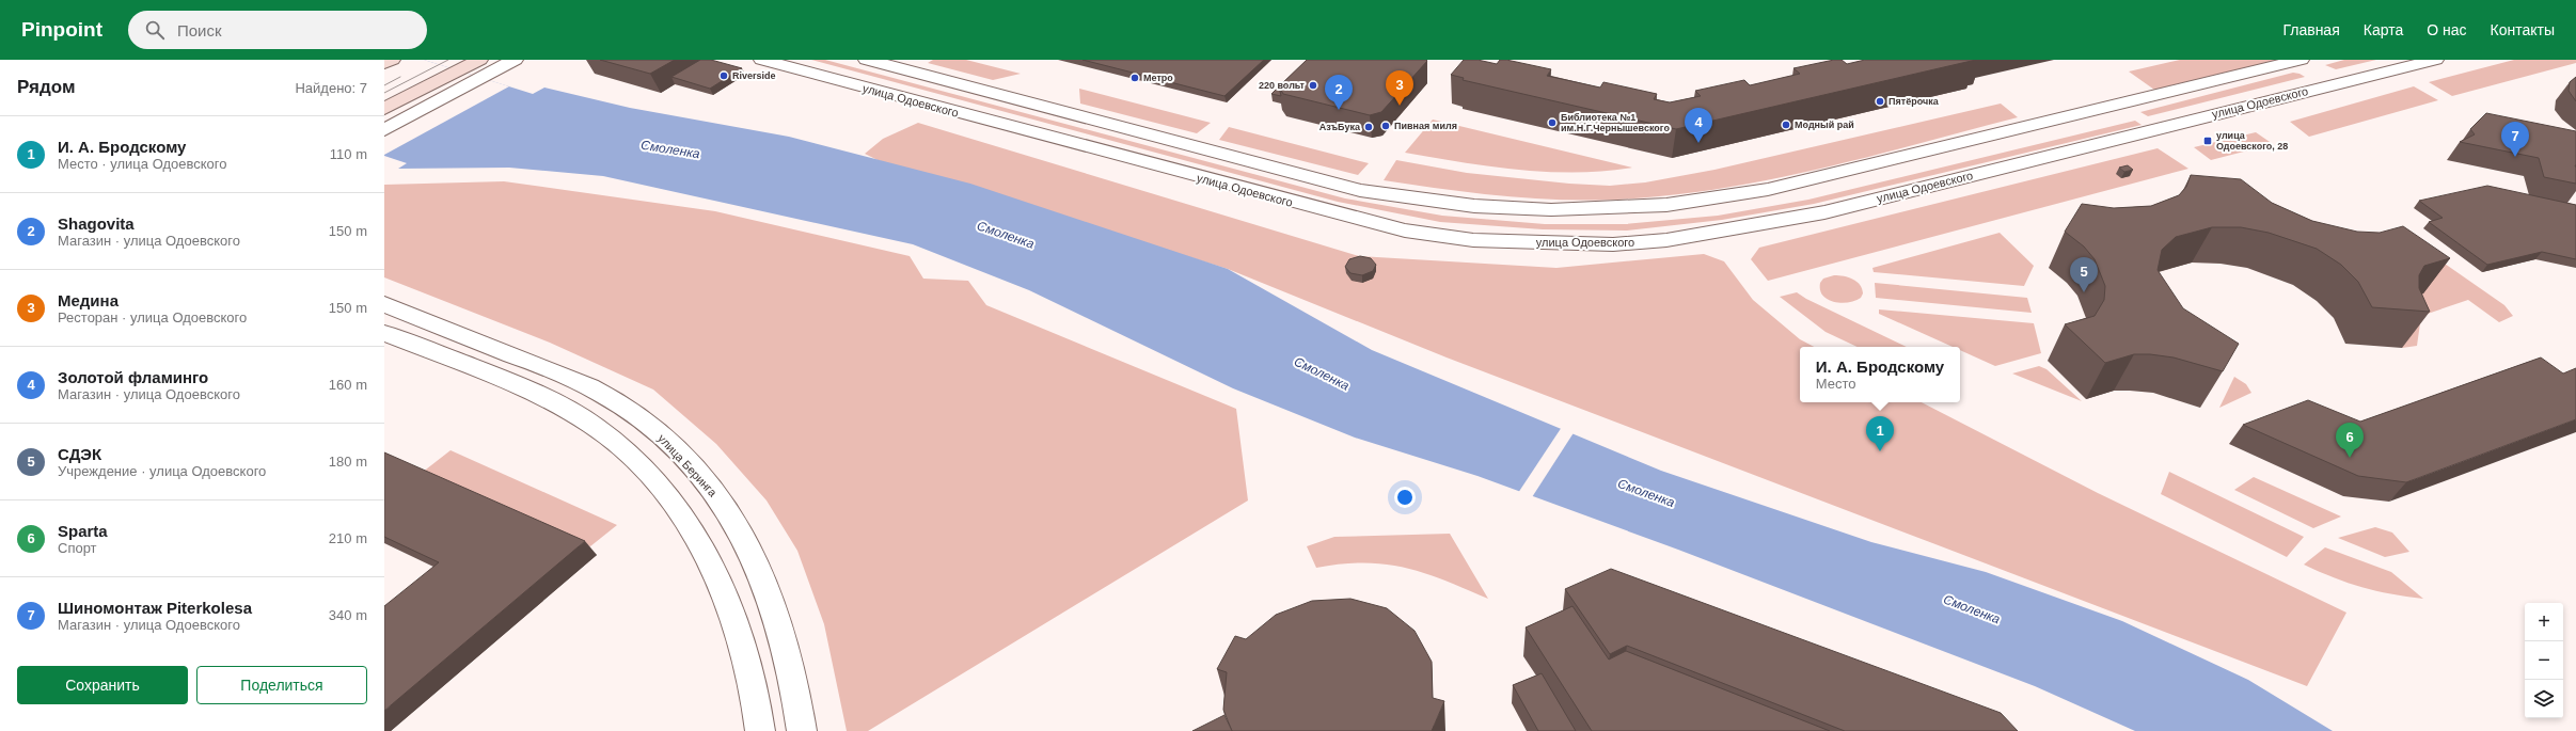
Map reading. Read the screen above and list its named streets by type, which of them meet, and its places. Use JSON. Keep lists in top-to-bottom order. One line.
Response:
{"streets":{"street":["улица Одоевского","улица Беринга"]},"water":["Смоленка"],"places":{"other":["Riverside","Метро","220 вольт","Пятёрочка","Библиотека №1 им.Н.Г.Чернышевского","Модный рай","Пивная миля","АзъБука"],"transit":["улица Одоевского, 28"]},"page":{"header":"Pinpoint","search":"Поиск","nav":["Главная","Карта","О нас","Контакты"],"heading":["Рядом","Найдено: 7"],"pins":["3","2","4","7","5","1","6"],"list":[{"mark":"1","name":"И. А. Бродскому","note":"Место · улица Одоевского","value":"110 m"},{"mark":"2","name":"Shagovita","note":"Магазин · улица Одоевского","value":"150 m"},{"mark":"3","name":"Медина","note":"Ресторан · улица Одоевского","value":"150 m"},{"mark":"4","name":"Золотой фламинго","note":"Магазин · улица Одоевского","value":"160 m"},{"mark":"5","name":"СДЭК","note":"Учреждение · улица Одоевского","value":"180 m"},{"mark":"6","name":"Sparta","note":"Спорт","value":"210 m"},{"mark":"7","name":"Шиномонтаж Piterkolesa","note":"Магазин · улица Одоевского","value":"340 m"}],"popup":["И. А. Бродскому","Место"],"map_buttons":["+","−"],"buttons":["Сохранить","Поделиться"]}}
